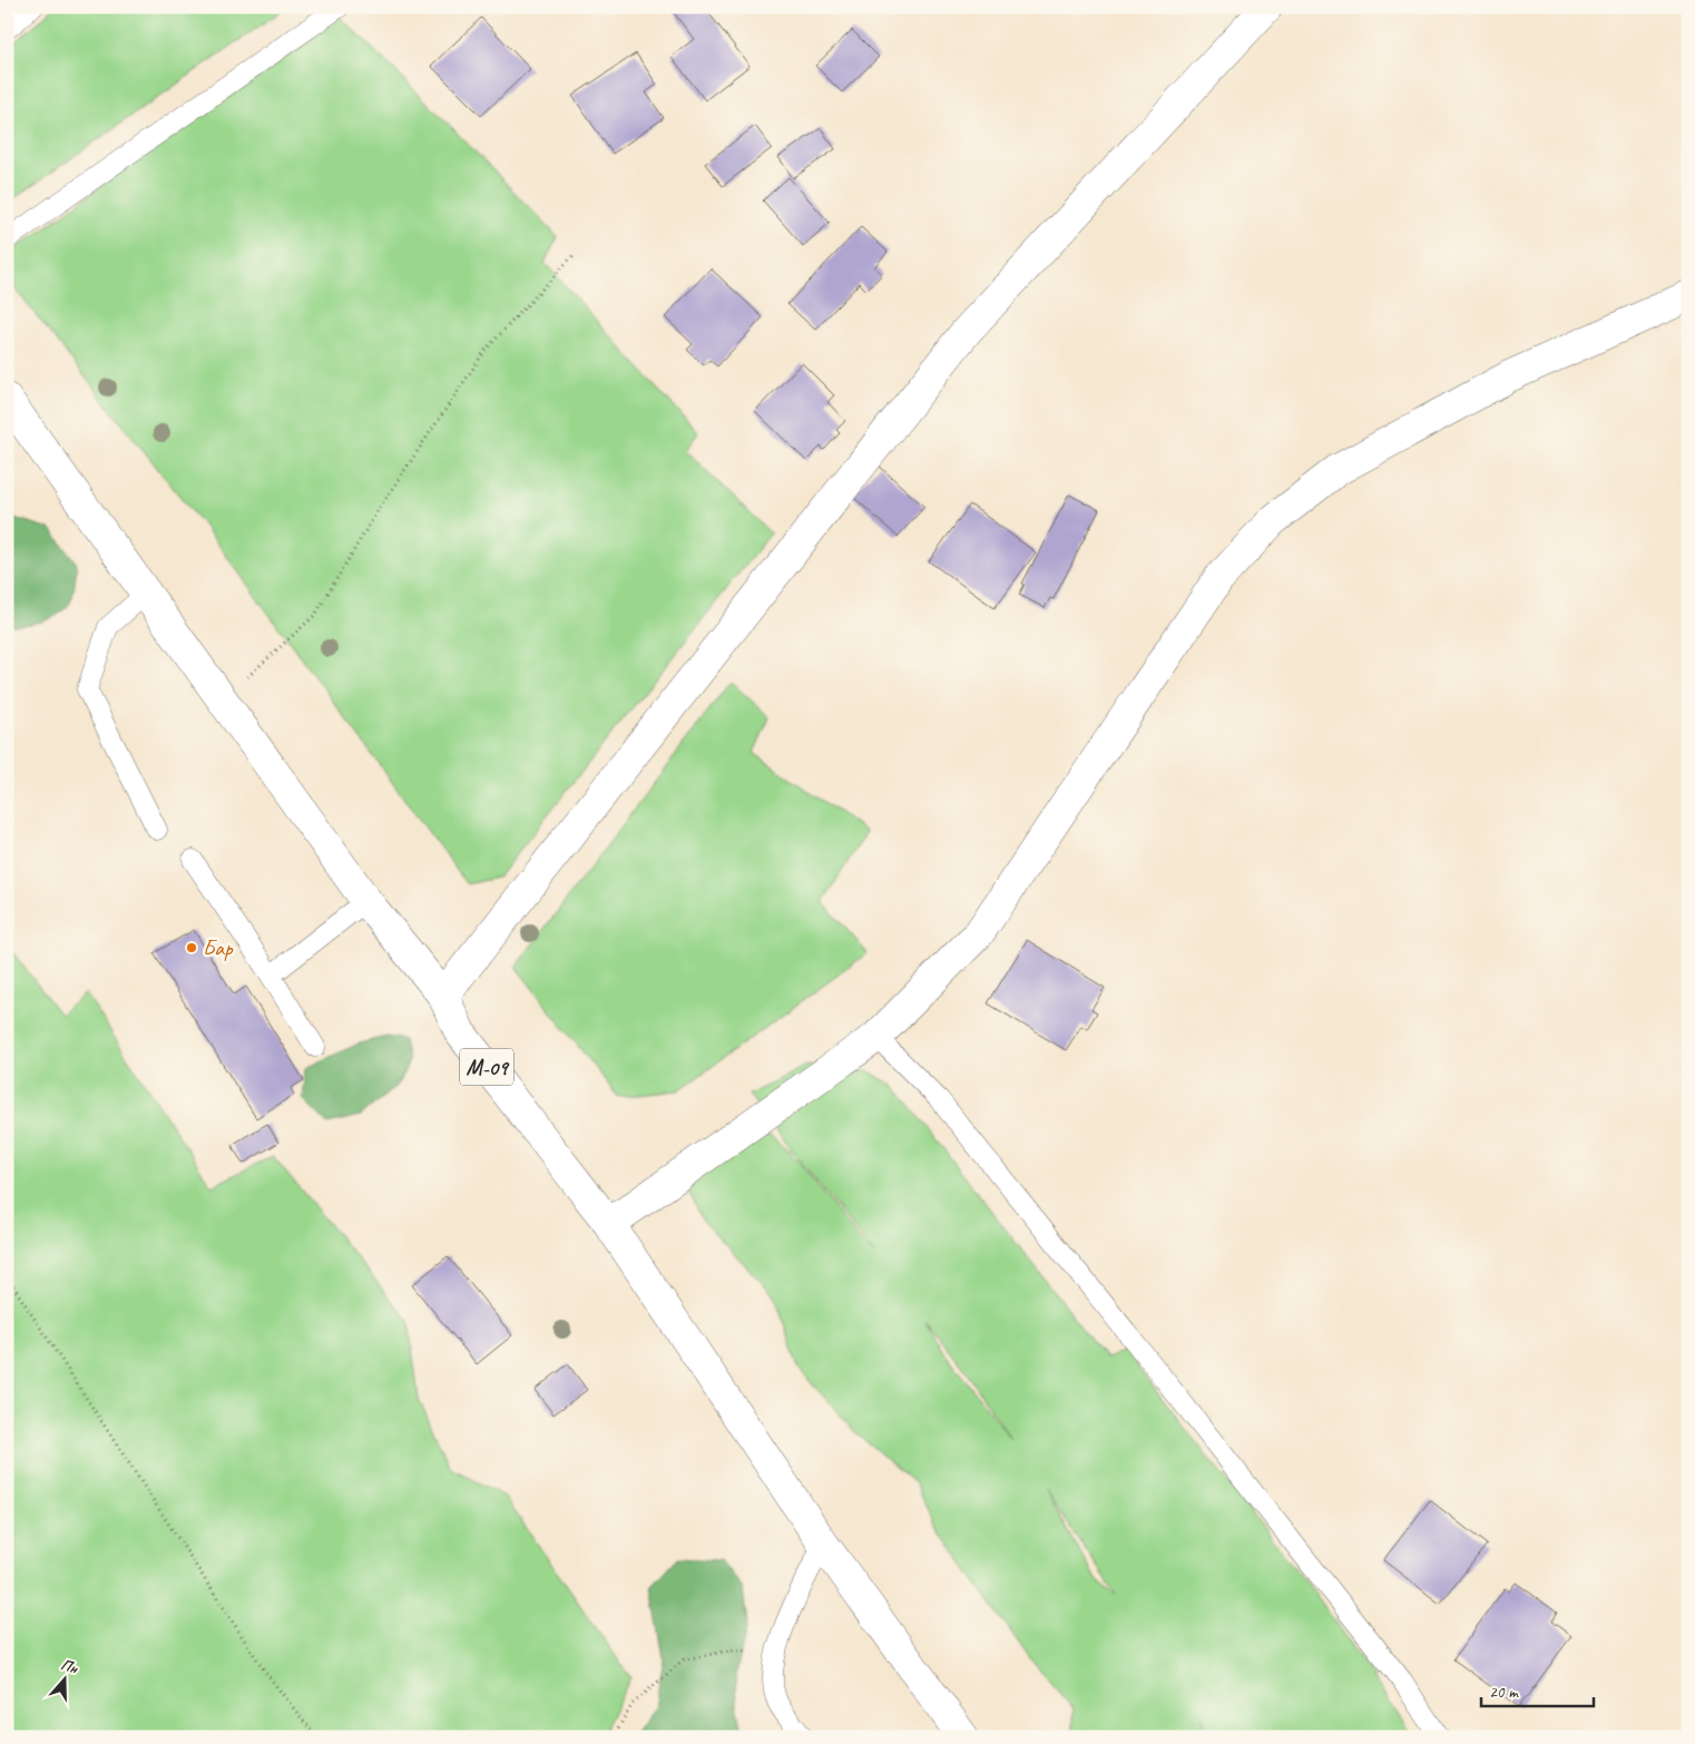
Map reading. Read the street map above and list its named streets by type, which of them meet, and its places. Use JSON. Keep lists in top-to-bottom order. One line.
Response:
{"streets":{"main road":["М-09"]},"places":["Бар"],"scale_bar":"20 m","north":"top"}
